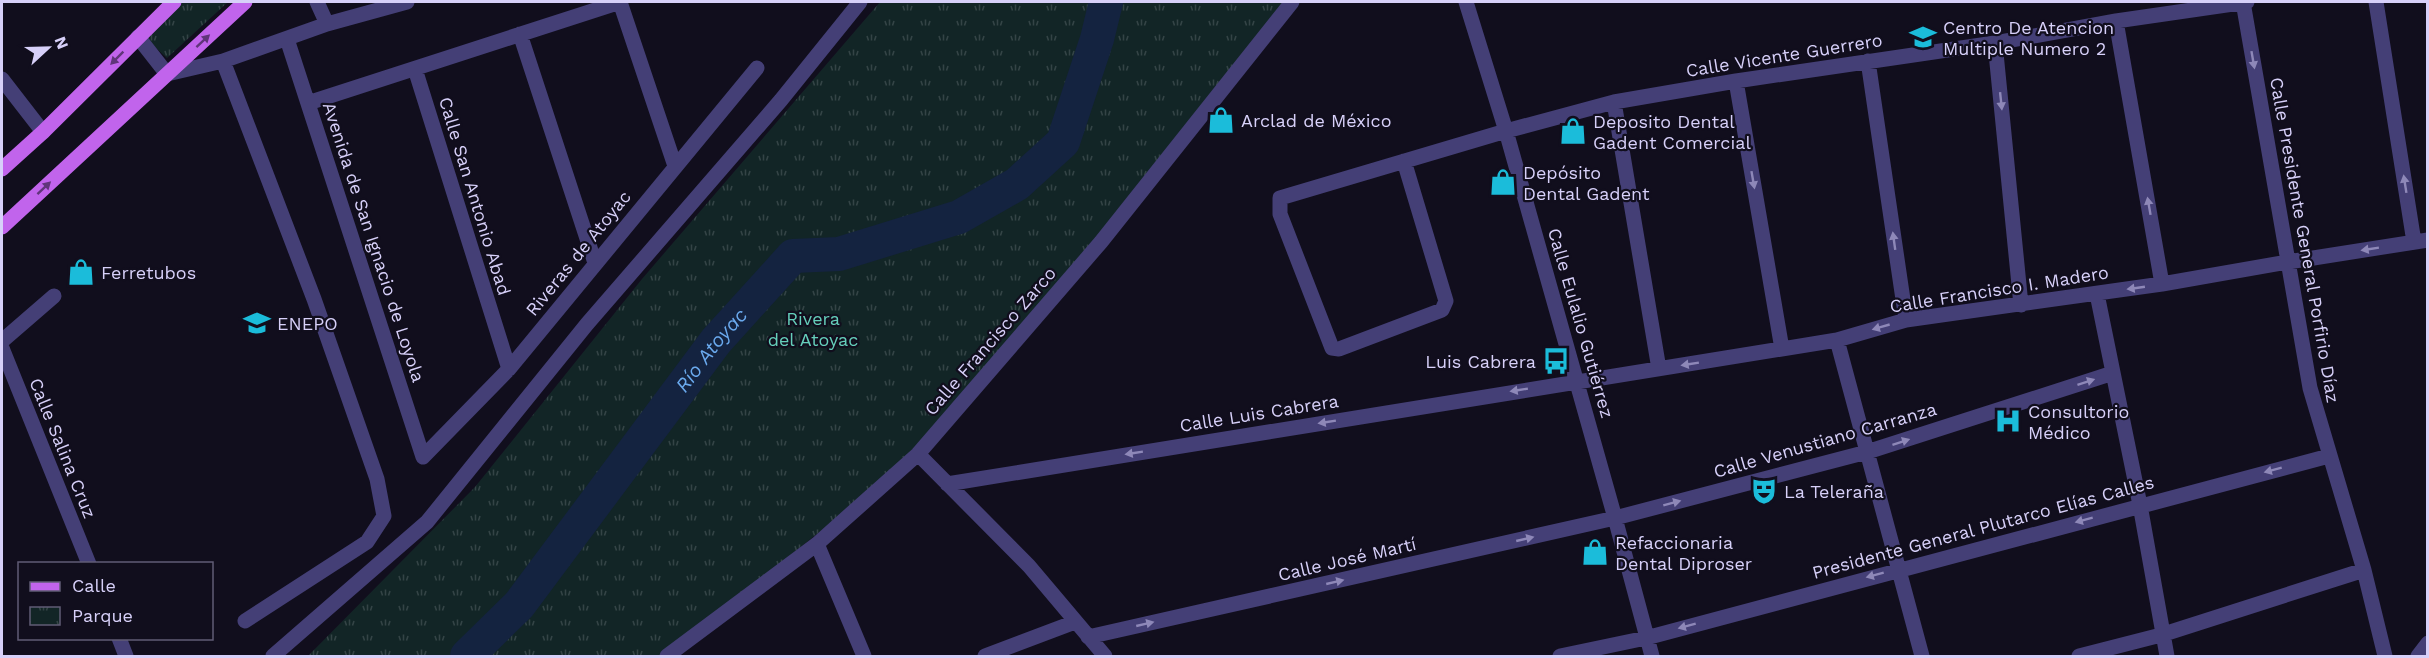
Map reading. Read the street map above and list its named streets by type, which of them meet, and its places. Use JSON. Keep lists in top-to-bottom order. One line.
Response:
{"streets":{"street":["Calle Vicente Guerrero","Calle San Antonio Abad","Calle Presidente General Porfirio Díaz","Avenida de San Ignacio de Loyola","Riveras de Atoyac","Calle Francisco I. Madero","Calle Eulalio Gutiérrez","Calle Francisco Zarco","Calle Luis Cabrera","Calle Venustiano Carranza","Calle Salina Cruz","Presidente General Plutarco Elías Calles","Calle José Martí"]},"crossings":[["Calle Vicente Guerrero","Calle Presidente General Porfirio Díaz"],["Calle Vicente Guerrero","Calle Eulalio Gutiérrez"],["Calle San Antonio Abad","Riveras de Atoyac"],["Calle Presidente General Porfirio Díaz","Calle Francisco I. Madero"],["Calle Presidente General Porfirio Díaz","Presidente General Plutarco Elías Calles"],["Avenida de San Ignacio de Loyola","Riveras de Atoyac"],["Calle Francisco I. Madero","Calle Eulalio Gutiérrez"],["Calle Francisco I. Madero","Calle Luis Cabrera"],["Calle Eulalio Gutiérrez","Calle Luis Cabrera"],["Calle Eulalio Gutiérrez","Calle Venustiano Carranza"],["Calle Eulalio Gutiérrez","Presidente General Plutarco Elías Calles"],["Calle Eulalio Gutiérrez","Calle José Martí"],["Calle Venustiano Carranza","Calle José Martí"]],"one_way":["Calle Francisco I. Madero","Calle Luis Cabrera","Calle Venustiano Carranza","Calle José Martí"],"water":["Río Atoyac"],"parks":["Rivera del Atoyac"],"places":{"school or university":["Centro De Atencion Multiple Numero 2","ENEPO"],"shop":["Arclad de México","Deposito Dental Gadent Comercial","Depósito Dental Gadent","Ferretubos","Refaccionaria Dental Diproser"],"bus stop":["Luis Cabrera"],"hospital":["Consultorio Médico"],"theatre":["La Teleraña"]},"legend":["Calle","Parque"],"north":"right"}
